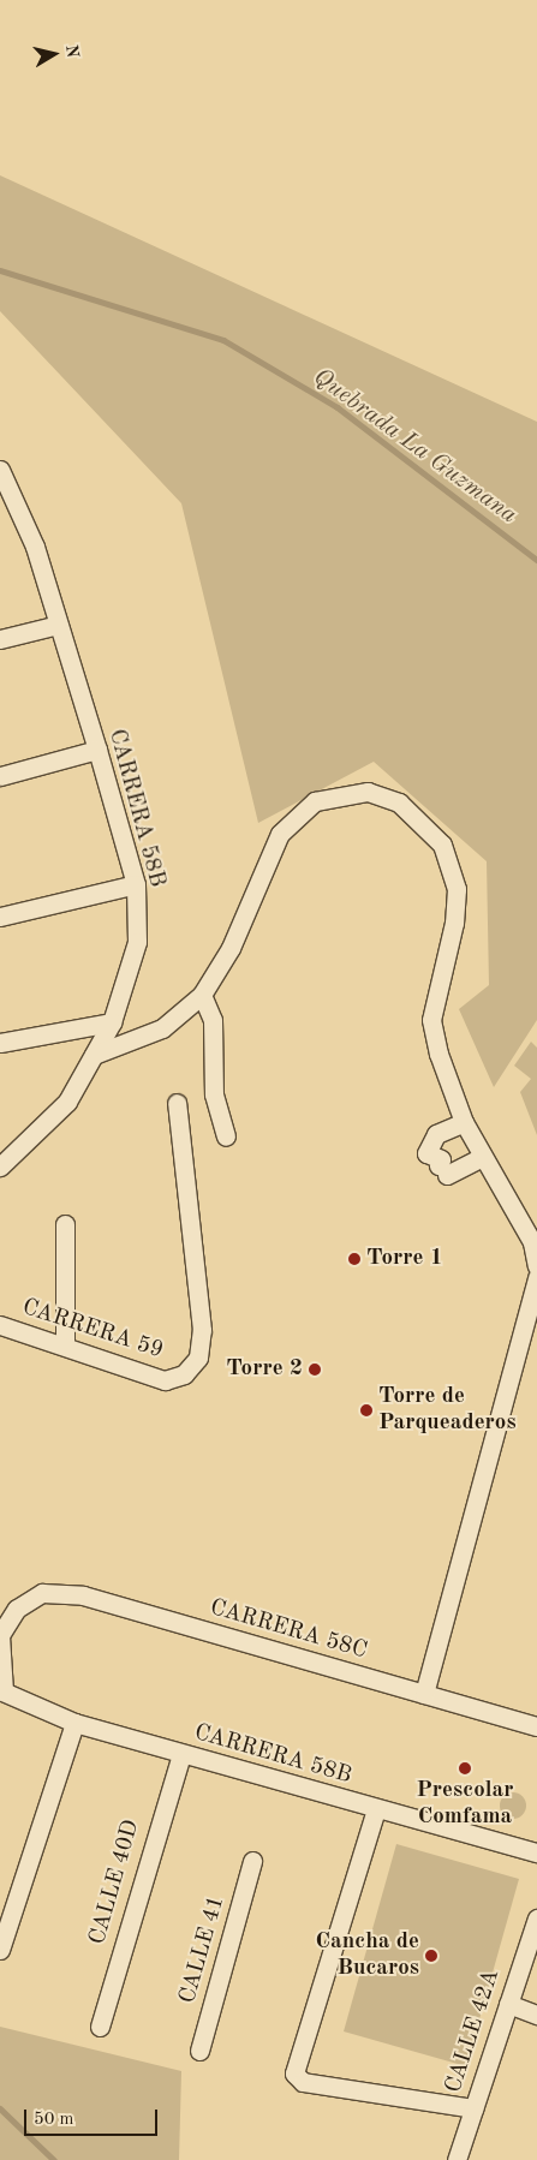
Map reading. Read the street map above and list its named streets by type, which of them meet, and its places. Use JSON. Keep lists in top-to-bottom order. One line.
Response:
{"streets":{"street":["CARRERA 58B","CARRERA 59","CARRERA 58C","CALLE 40D","CALLE 41","CALLE 42A"]},"crossings":[["CARRERA 58B","CALLE 40D"]],"water":["Quebrada La Guzmana"],"places":["Torre 1","Torre 2","Torre de Parqueaderos","Prescolar Comfama","Cancha de Bucaros"],"scale_bar":"50 m","north":"right"}
